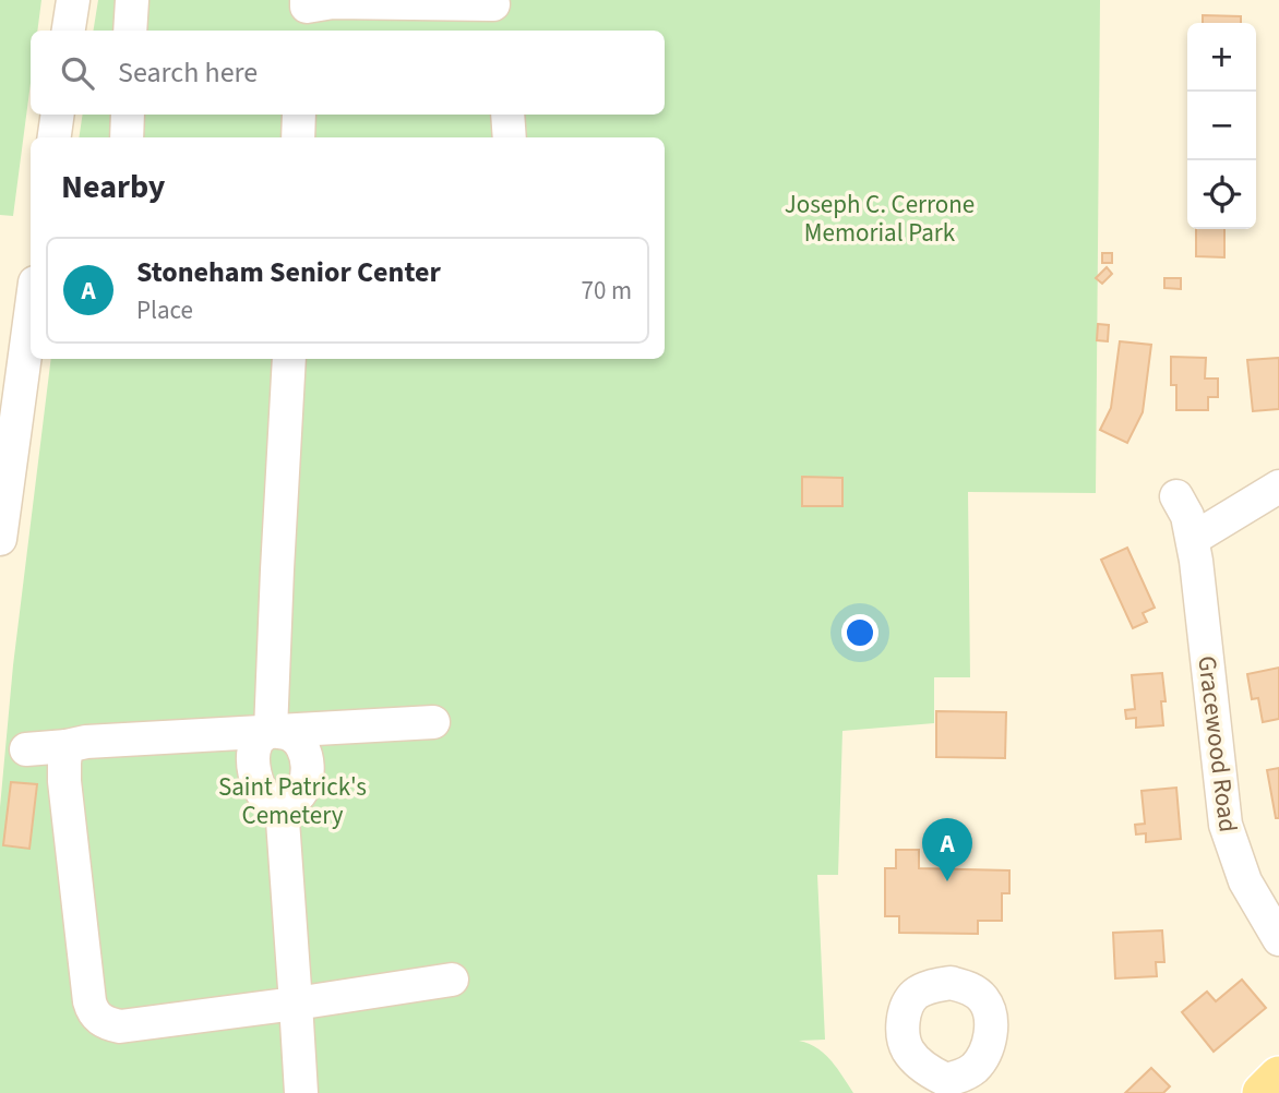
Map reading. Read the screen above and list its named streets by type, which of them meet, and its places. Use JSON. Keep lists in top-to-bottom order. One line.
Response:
{"streets":{"street":["Gracewood Road"]},"parks":["Joseph C. Cerrone Memorial Park","Saint Patrick's Cemetery"],"page":{"map_buttons":["+","−"],"search":"Search here","heading":"Nearby","list":[{"mark":"A","name":"Stoneham Senior Center","note":"Place","value":"70 m"}],"pins":"A"}}
